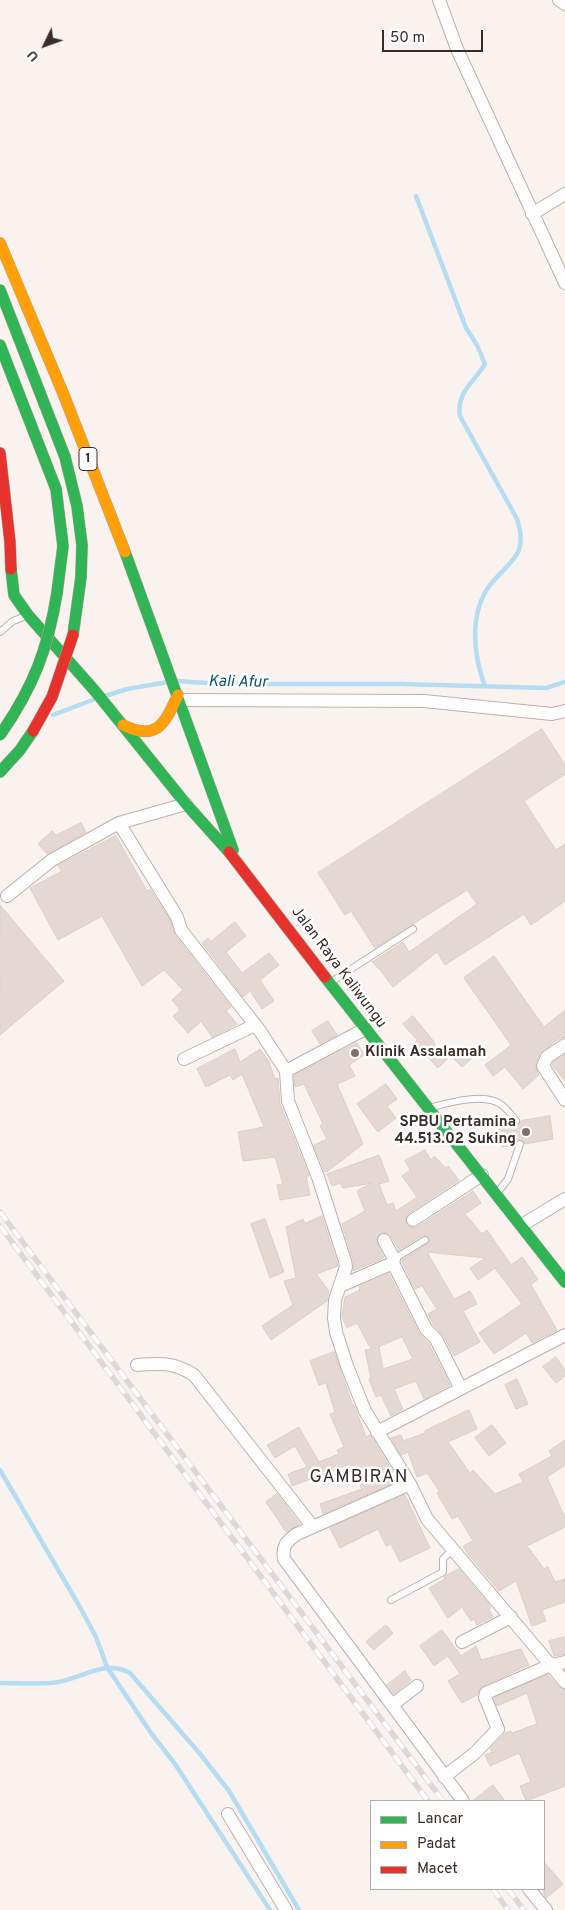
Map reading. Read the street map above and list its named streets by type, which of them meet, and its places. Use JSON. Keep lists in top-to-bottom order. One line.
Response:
{"streets":{"main road":["1","Jalan Raya Kaliwungu"]},"crossings":[["1","Jalan Raya Kaliwungu"]],"districts":["GAMBIRAN"],"water":["Kali Afur"],"places":["Klinik Assalamah","SPBU Pertamina 44.513.02 Suking"],"legend":["Lancar","Padat","Macet"],"scale_bar":"50 m","north":"bottom left"}
